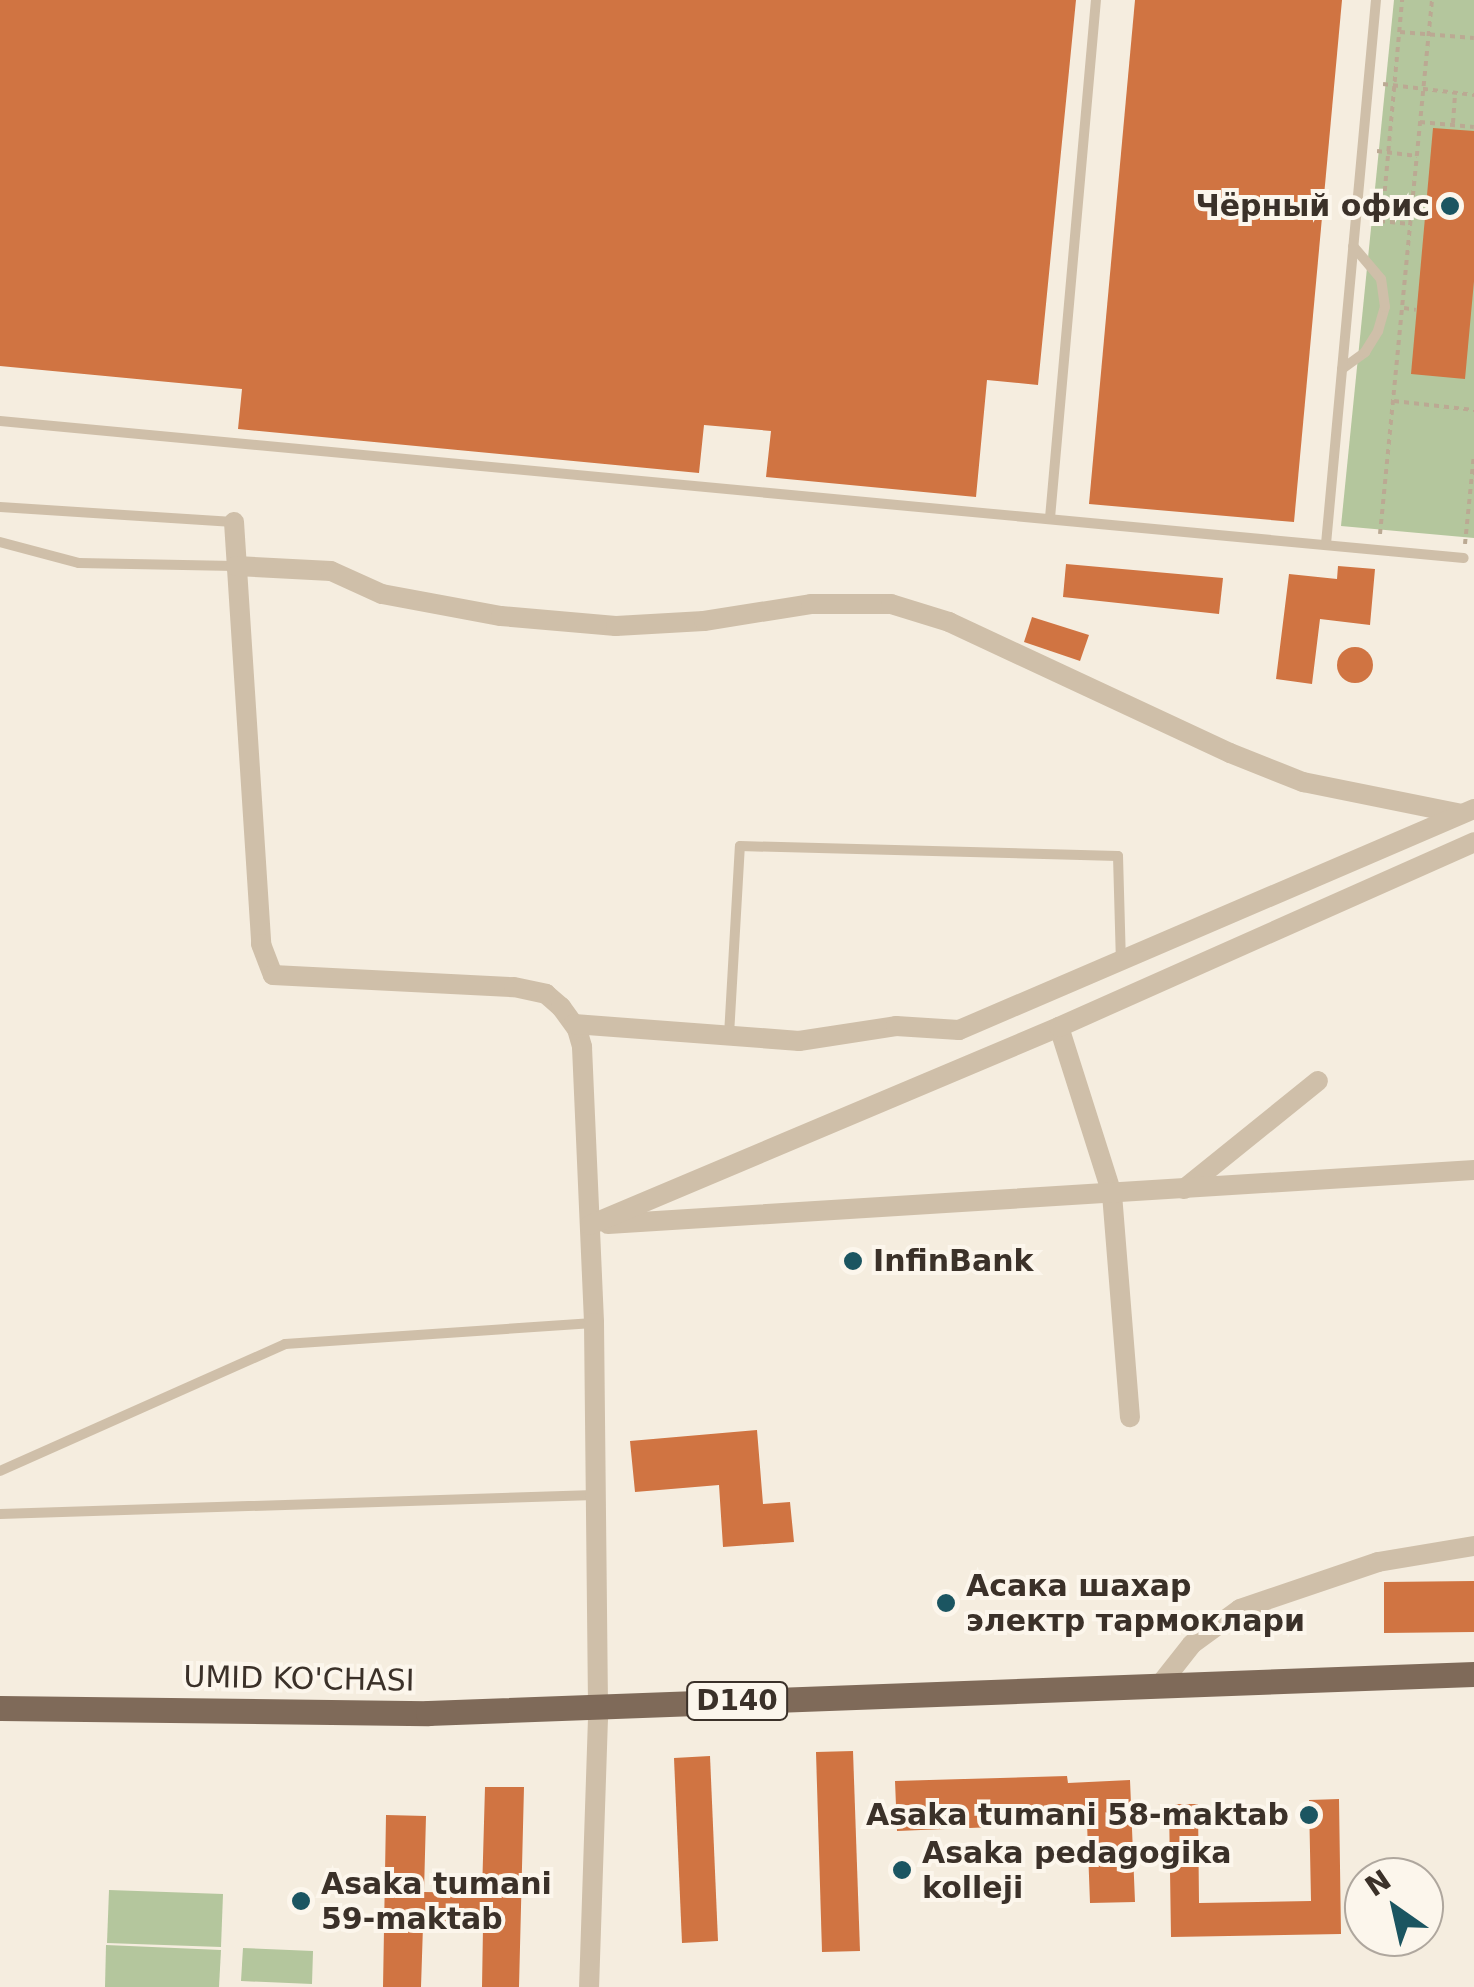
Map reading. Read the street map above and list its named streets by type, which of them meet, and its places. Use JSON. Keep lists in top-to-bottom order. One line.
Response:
{"streets":{"main road":["UMID KO'CHASI","D140"]},"places":["Чёрный офис","InfinBank","Асака шахар электр тармоклари","Asaka tumani 58-maktab","Asaka pedagogika kolleji","Asaka tumani 59-maktab"],"north":"top left"}
